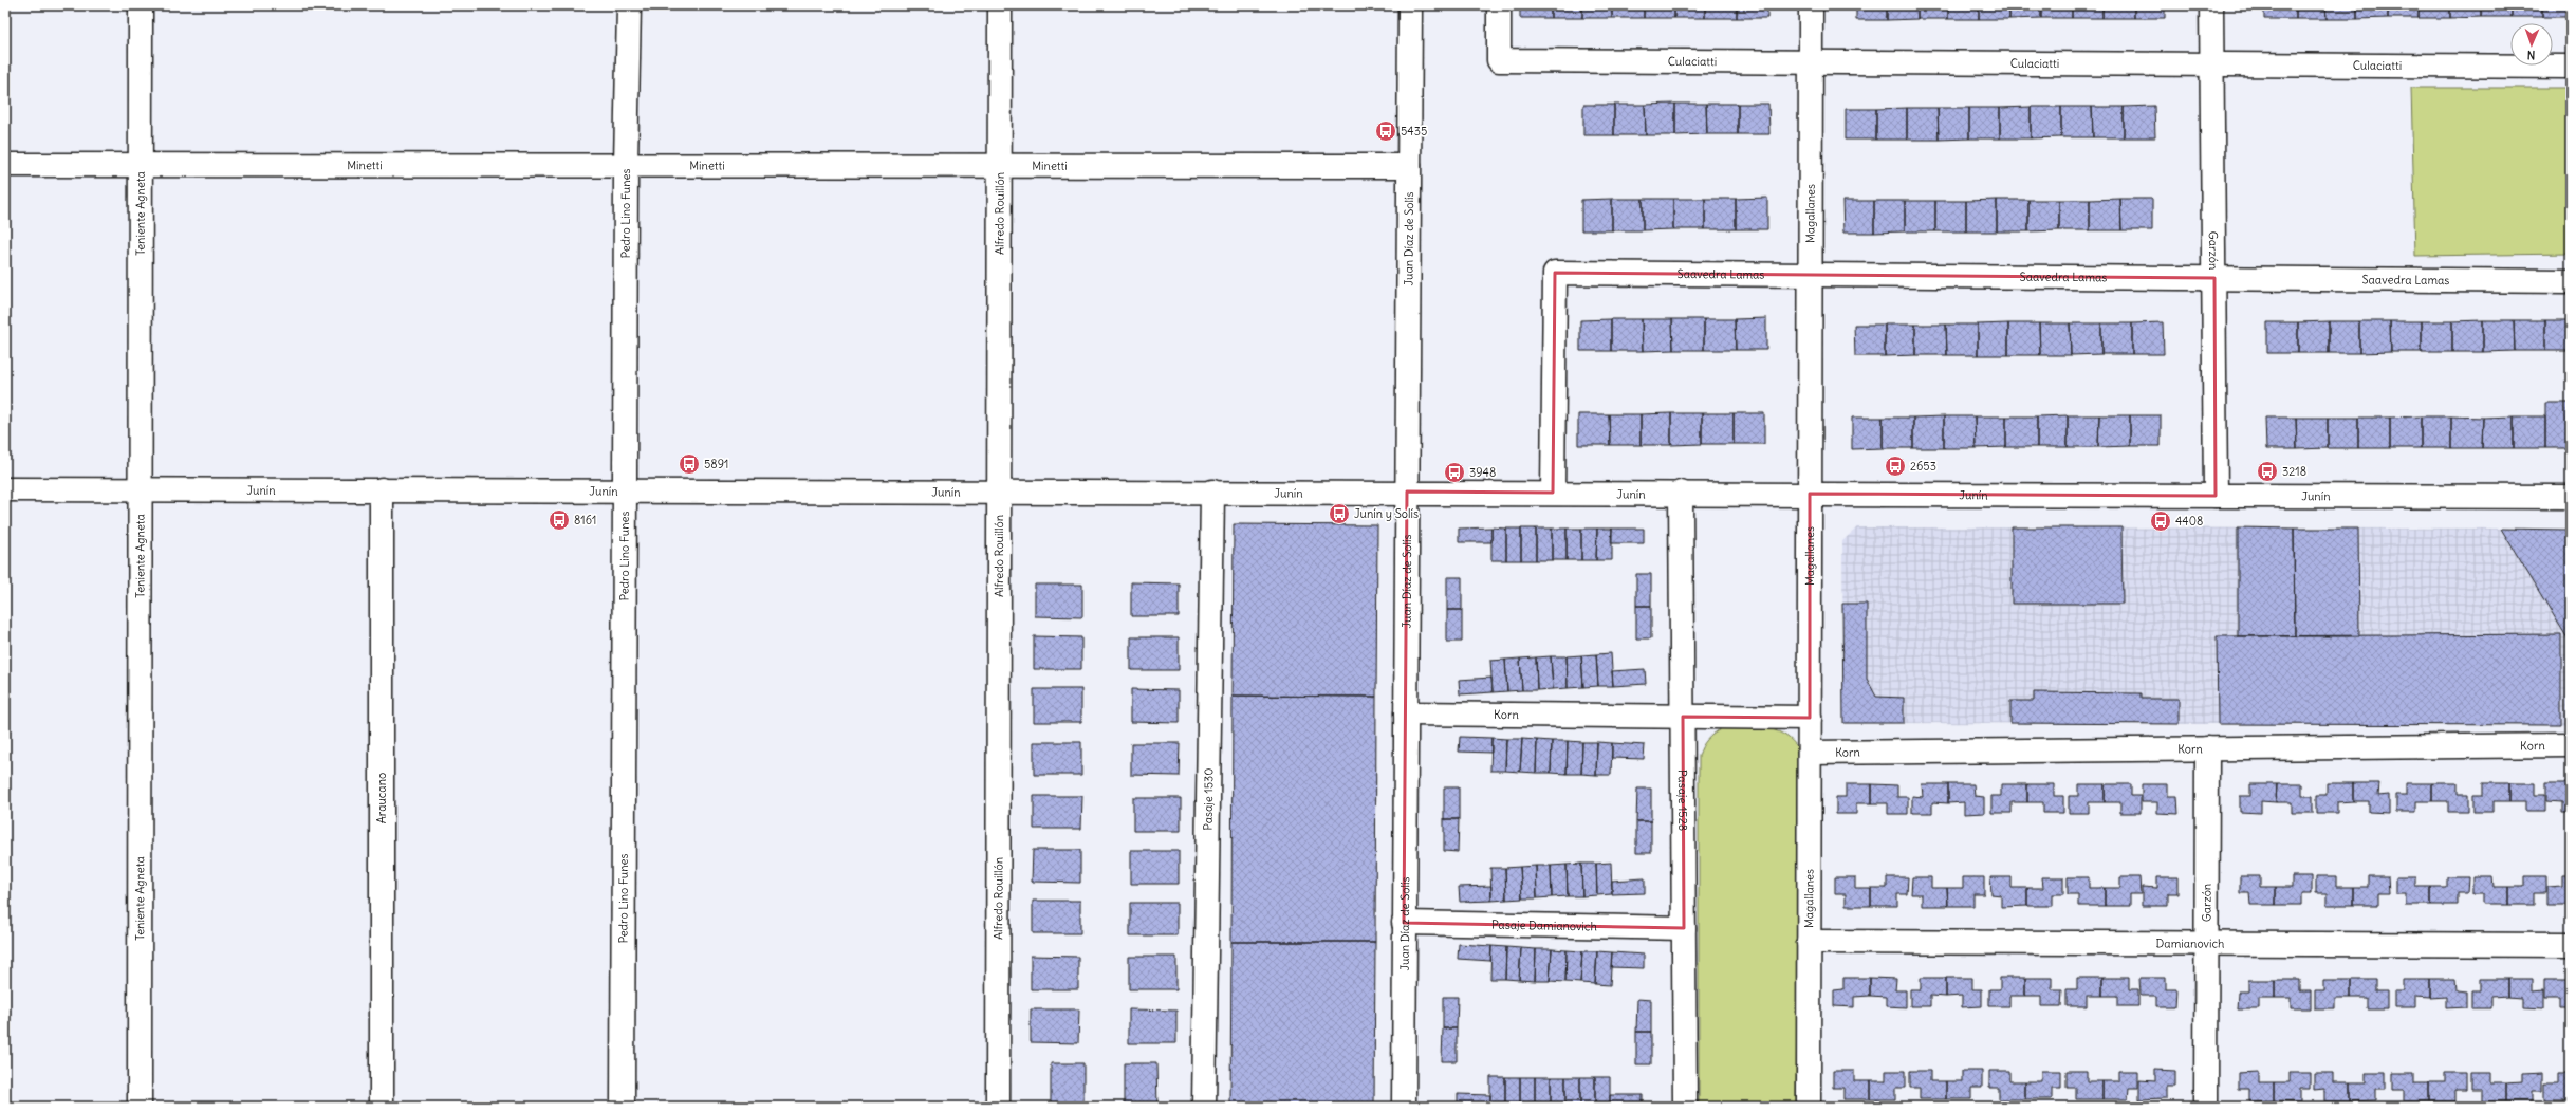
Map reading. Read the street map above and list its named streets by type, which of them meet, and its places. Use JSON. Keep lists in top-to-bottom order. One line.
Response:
{"streets":{"street":["Culaciatti","Minetti","Teniente Agneta","Pedro Lino Funes","Alfredo Rouillón","Magallanes","Juan Díaz de Solís","Garzón","Saavedra Lamas","Junín","Korn","Araucano","Pasaje 1530","Pasaje 1528","Pasaje Damianovich","Damianovich"]},"crossings":[["Culaciatti","Magallanes"],["Culaciatti","Garzón"],["Minetti","Teniente Agneta"],["Minetti","Pedro Lino Funes"],["Minetti","Alfredo Rouillón"],["Minetti","Juan Díaz de Solís"],["Teniente Agneta","Junín"],["Pedro Lino Funes","Junín"],["Alfredo Rouillón","Junín"],["Magallanes","Saavedra Lamas"],["Magallanes","Junín"],["Magallanes","Korn"],["Magallanes","Damianovich"],["Juan Díaz de Solís","Junín"],["Juan Díaz de Solís","Korn"],["Juan Díaz de Solís","Pasaje Damianovich"],["Garzón","Saavedra Lamas"],["Garzón","Junín"],["Garzón","Korn"],["Garzón","Damianovich"],["Saavedra Lamas","Junín"],["Junín","Araucano"],["Junín","Pasaje 1530"],["Junín","Pasaje 1528"],["Korn","Pasaje 1528"],["Pasaje 1528","Pasaje Damianovich"]],"places":{"bus stop":["5435","5891","2653","3218","3948","Junín y Solís","8161","4408"]},"north":"bottom"}
